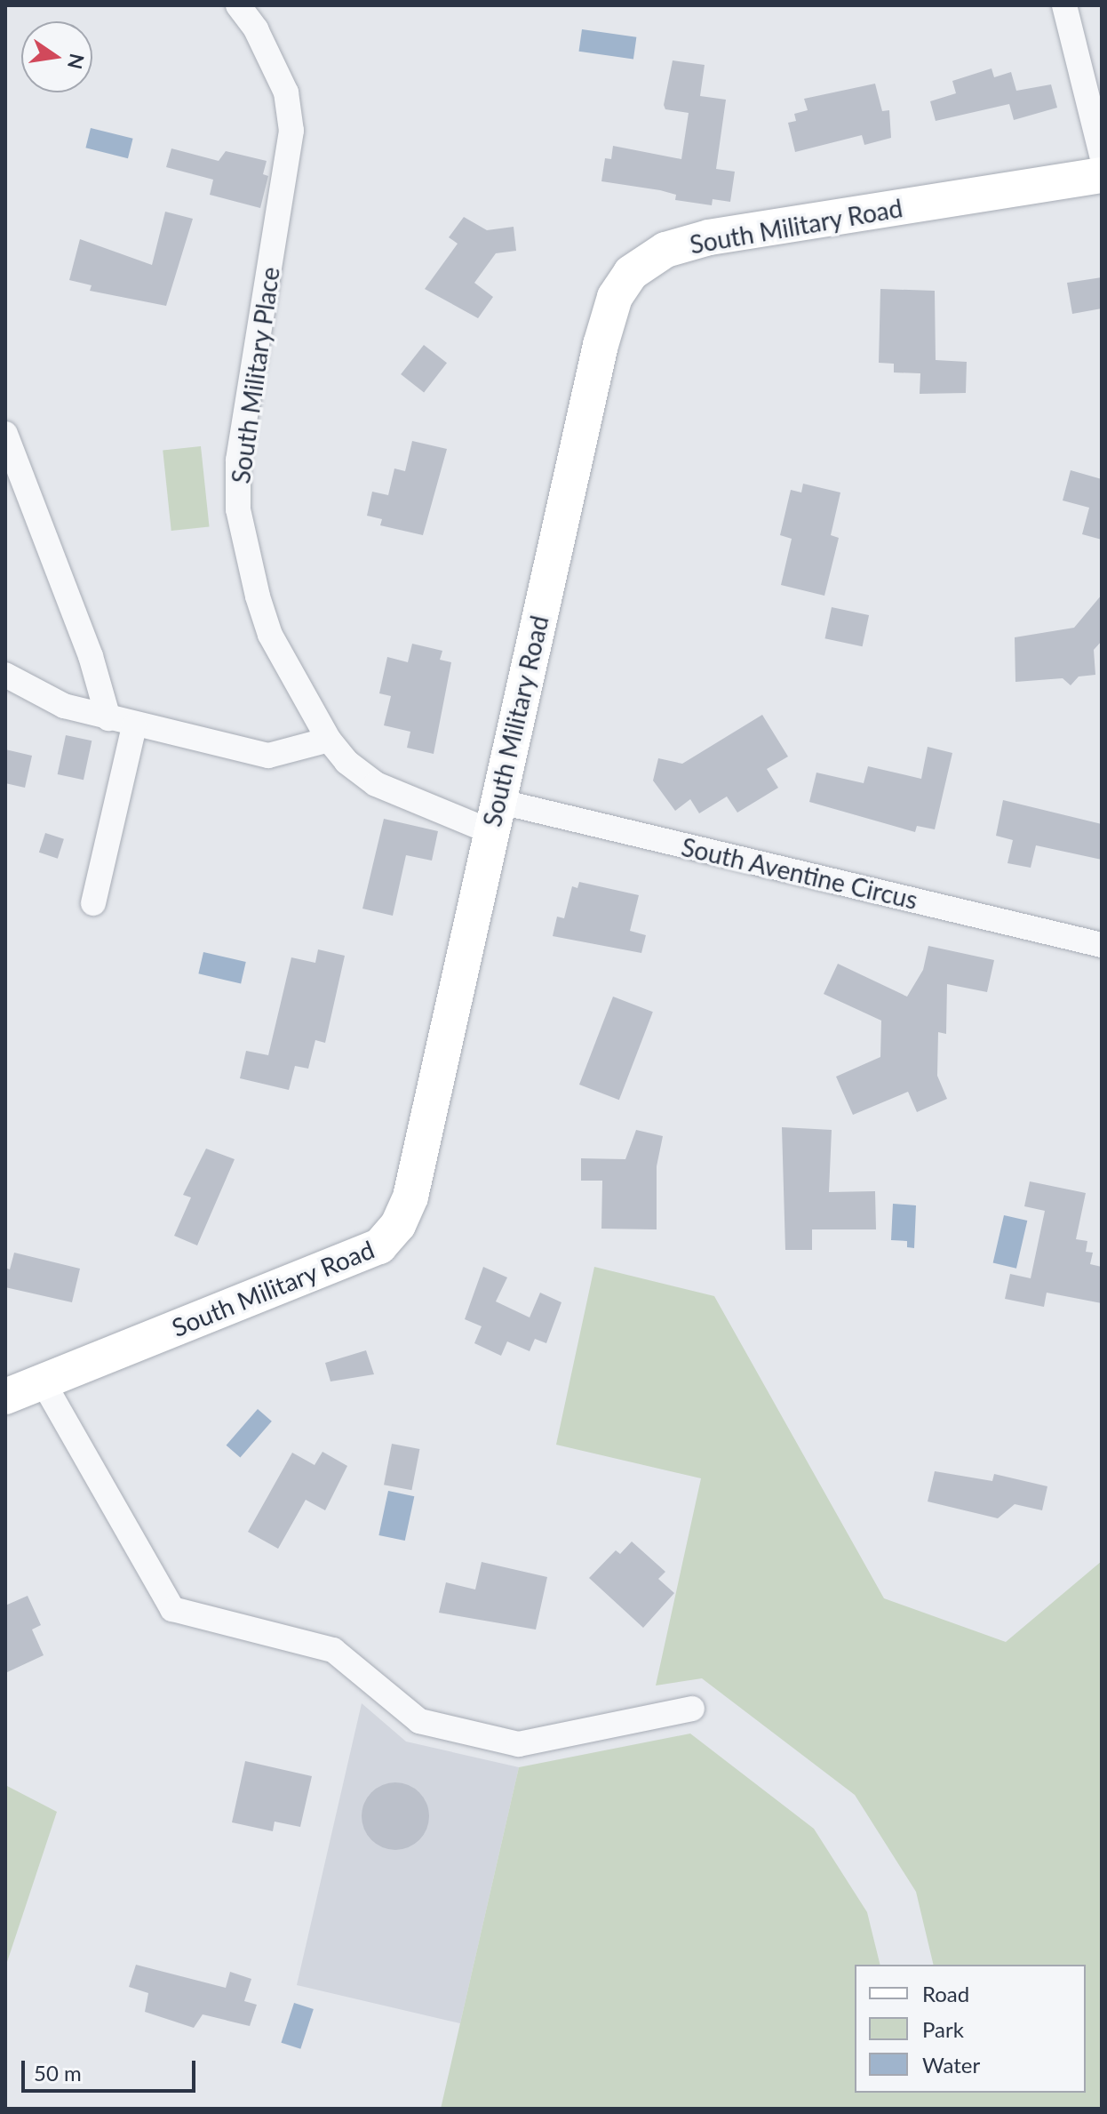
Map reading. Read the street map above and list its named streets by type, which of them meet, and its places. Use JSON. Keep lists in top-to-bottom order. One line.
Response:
{"streets":{"street":["South Military Road","South Military Place","South Aventine Circus"]},"crossings":[["South Military Road","South Military Place"],["South Military Road","South Aventine Circus"],["South Military Place","South Aventine Circus"]],"legend":["Road","Park","Water"],"scale_bar":"50 m","north":"right"}
